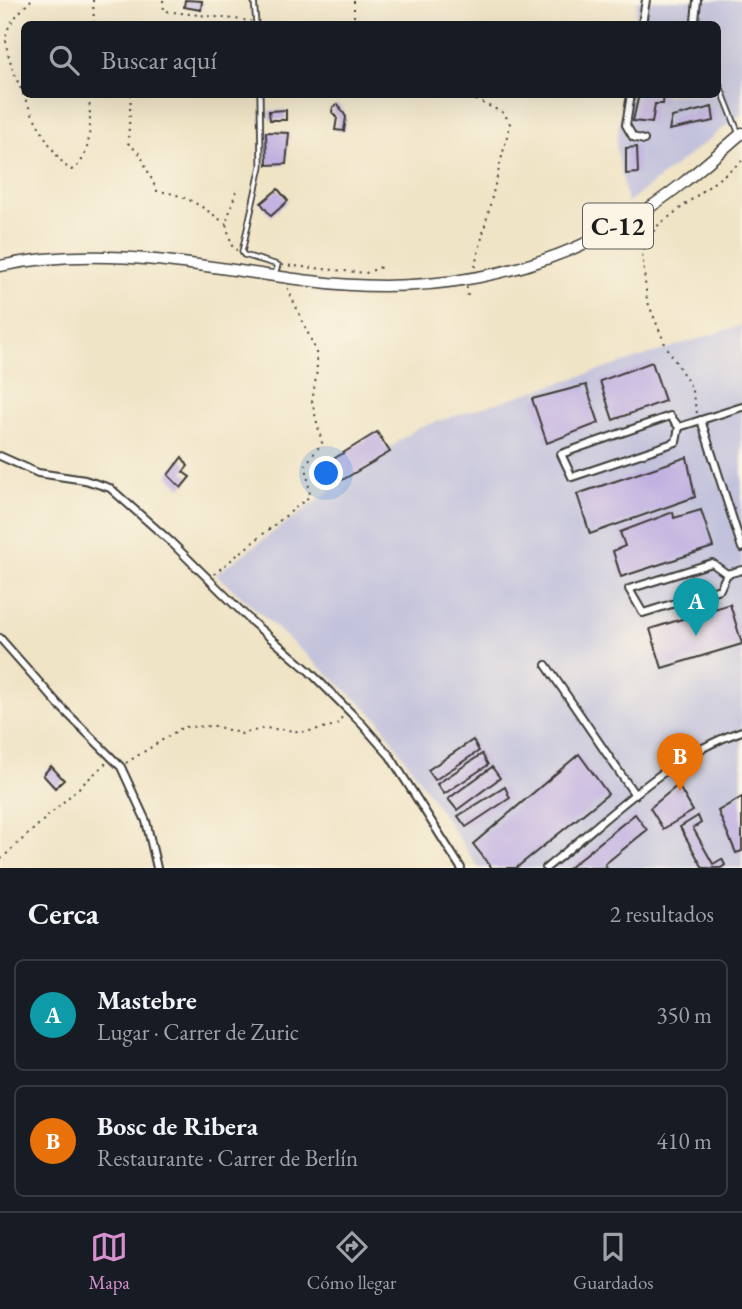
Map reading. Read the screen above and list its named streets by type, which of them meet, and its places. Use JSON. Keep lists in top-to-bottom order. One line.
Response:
{"streets":{"main road":["C-12"]},"page":{"search":"Buscar aquí","pins":["A","B"],"heading":["Cerca","2 resultados"],"list":[{"mark":"A","name":"Mastebre","note":"Lugar · Carrer de Zuric","value":"350 m"},{"mark":"B","name":"Bosc de Ribera","note":"Restaurante · Carrer de Berlín","value":"410 m"}],"nav":["Mapa","Cómo llegar","Guardados"]}}
